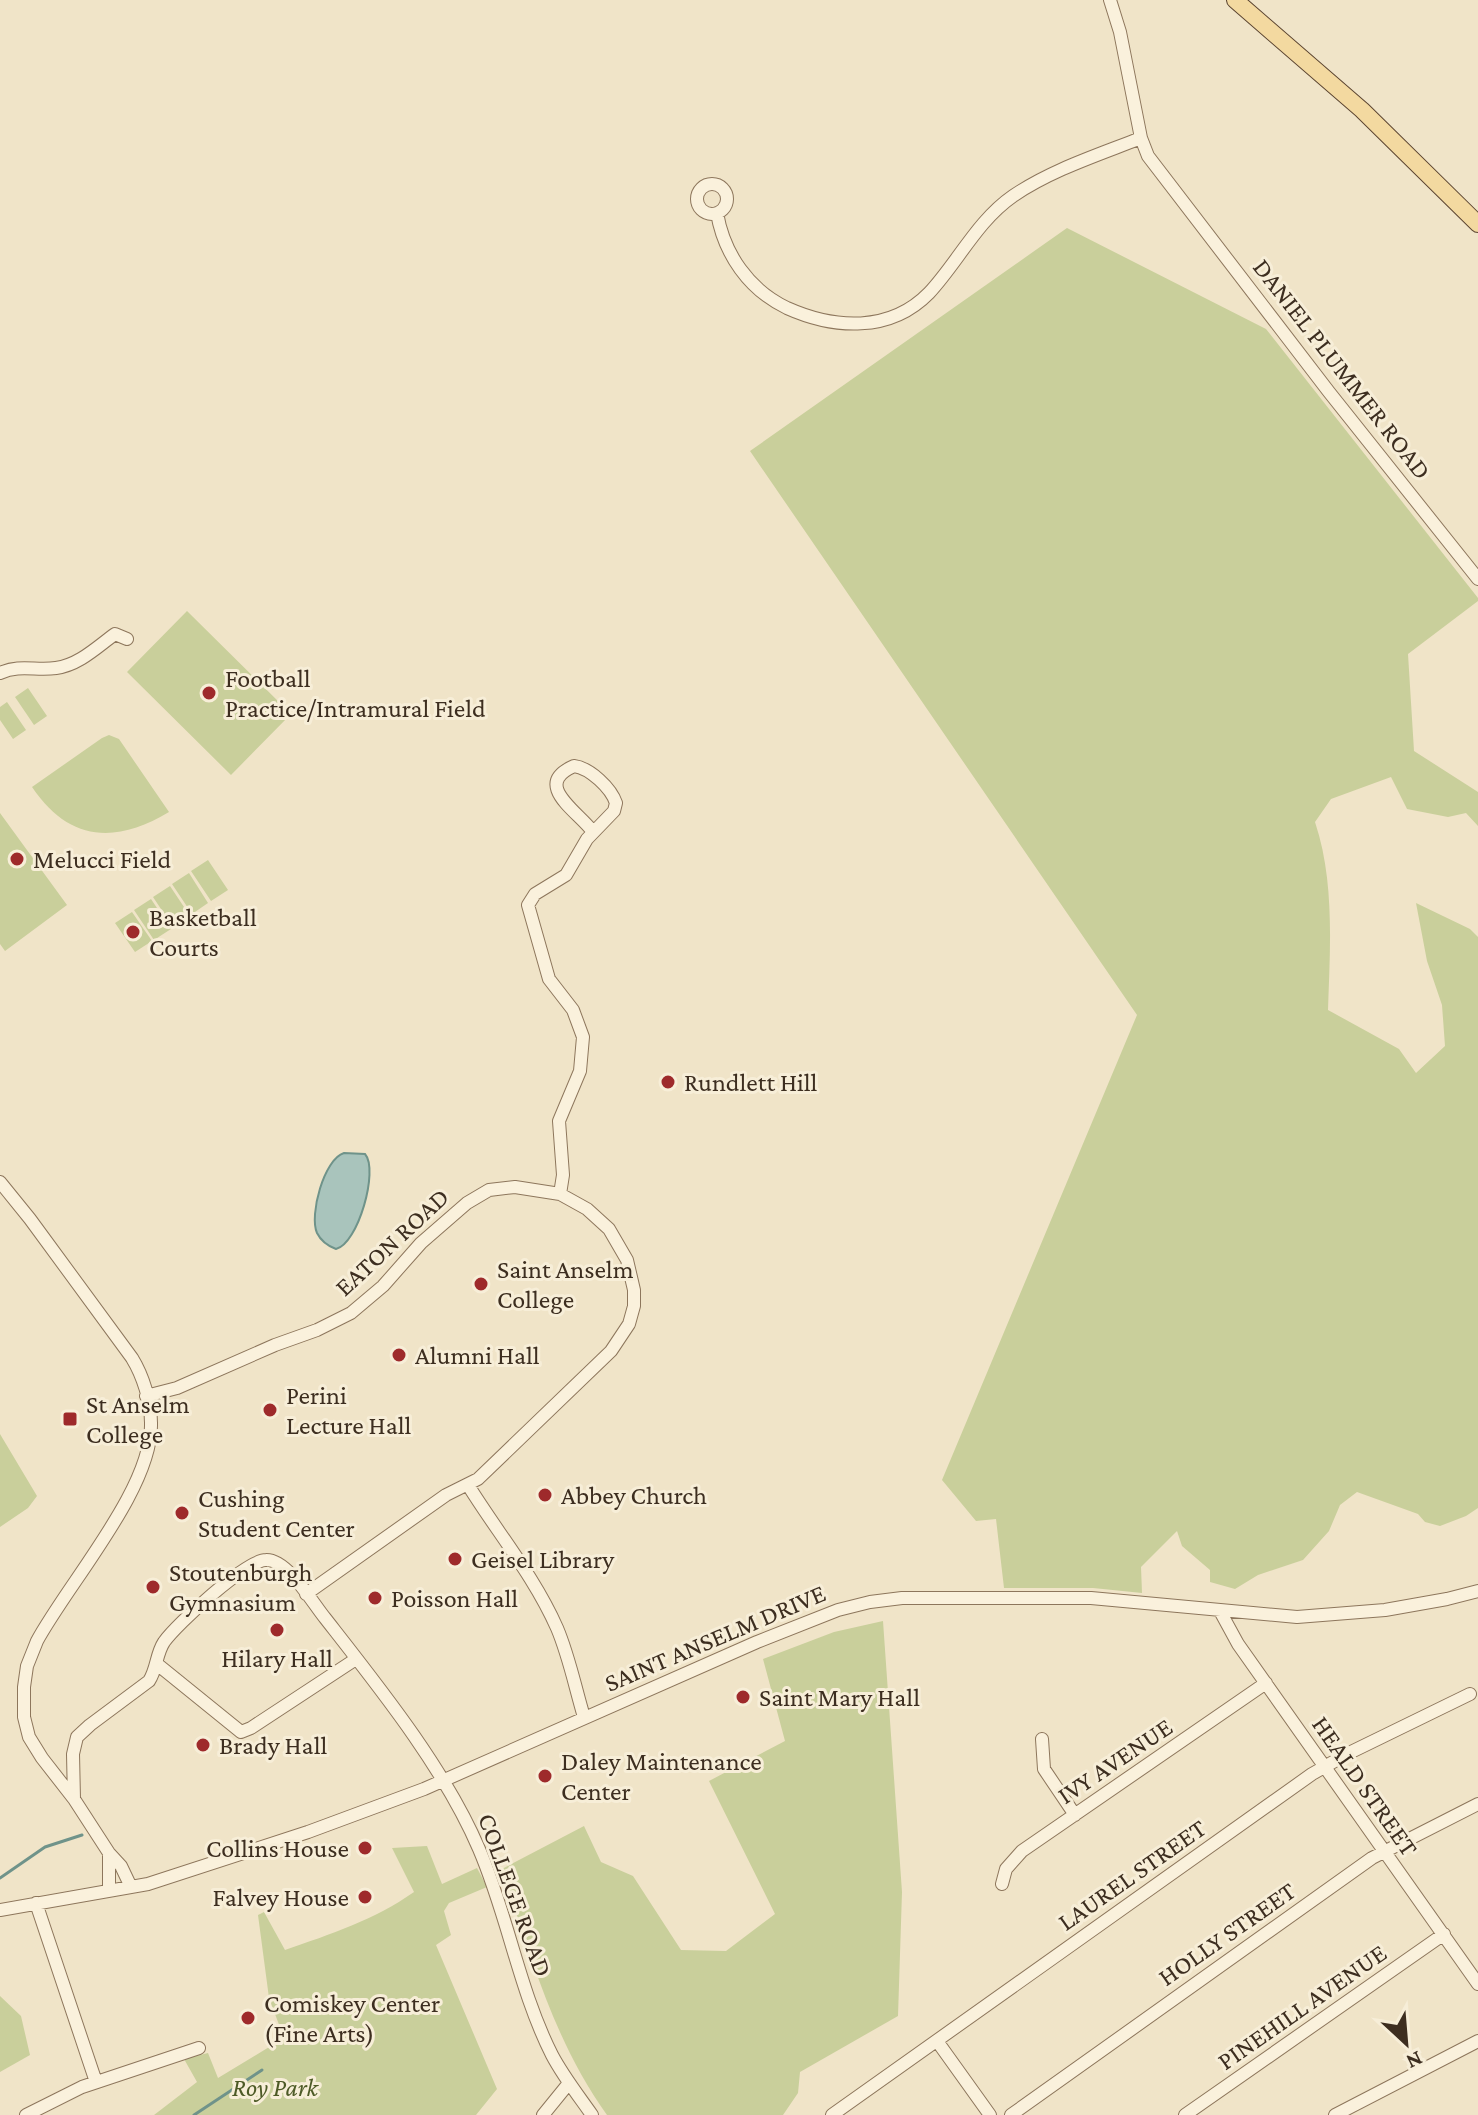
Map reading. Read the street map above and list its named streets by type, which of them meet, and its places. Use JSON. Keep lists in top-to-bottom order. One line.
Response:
{"streets":{"street":["DANIEL PLUMMER ROAD","EATON ROAD","SAINT ANSELM DRIVE","IVY AVENUE","HEALD STREET","LAUREL STREET","COLLEGE ROAD","HOLLY STREET","PINEHILL AVENUE"]},"crossings":[["SAINT ANSELM DRIVE","HEALD STREET"],["SAINT ANSELM DRIVE","COLLEGE ROAD"],["IVY AVENUE","HEALD STREET"],["HEALD STREET","LAUREL STREET"],["HEALD STREET","HOLLY STREET"],["HEALD STREET","PINEHILL AVENUE"]],"parks":["Roy Park"],"places":{"other":["Football Practice/Intramural Field","Melucci Field","Basketball Courts","Rundlett Hill","Saint Anselm College","Alumni Hall","Perini Lecture Hall","Abbey Church","Cushing Student Center","Geisel Library","Stoutenburgh Gymnasium","Poisson Hall","Hilary Hall","Saint Mary Hall","Brady Hall","Daley Maintenance Center","Collins House","Falvey House","Comiskey Center (Fine Arts)"],"transit":["St Anselm College"]},"north":"bottom right"}
